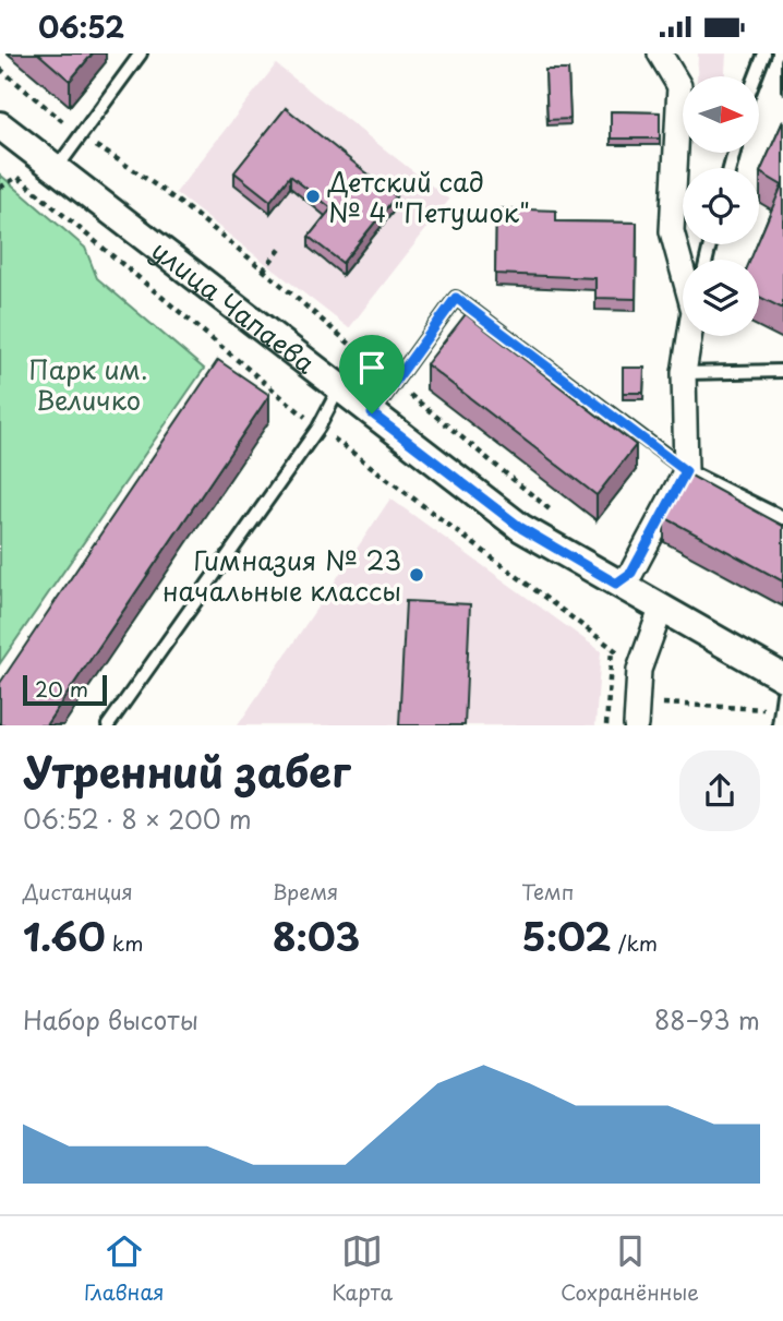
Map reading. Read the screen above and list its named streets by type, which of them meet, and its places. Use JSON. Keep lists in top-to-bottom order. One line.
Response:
{"streets":{"street":["улица Чапаева"]},"parks":["Парк им. Величко"],"places":["Детский сад № 4 \"Петушок\"","Гимназия № 23 начальные классы"],"scale_bar":"20 m","north":"right","page":{"status":"06:52","scale":"20 m","heading":["Утренний забег","06:52 · 8 × 200 m"],"stats":[["Дистанция","1.60 km"],["Время","8:03"],["Темп","5:02 /km"]],"chart":["Набор высоты","88–93 m"],"tabs":["Главная","Карта","Сохранённые"]}}
